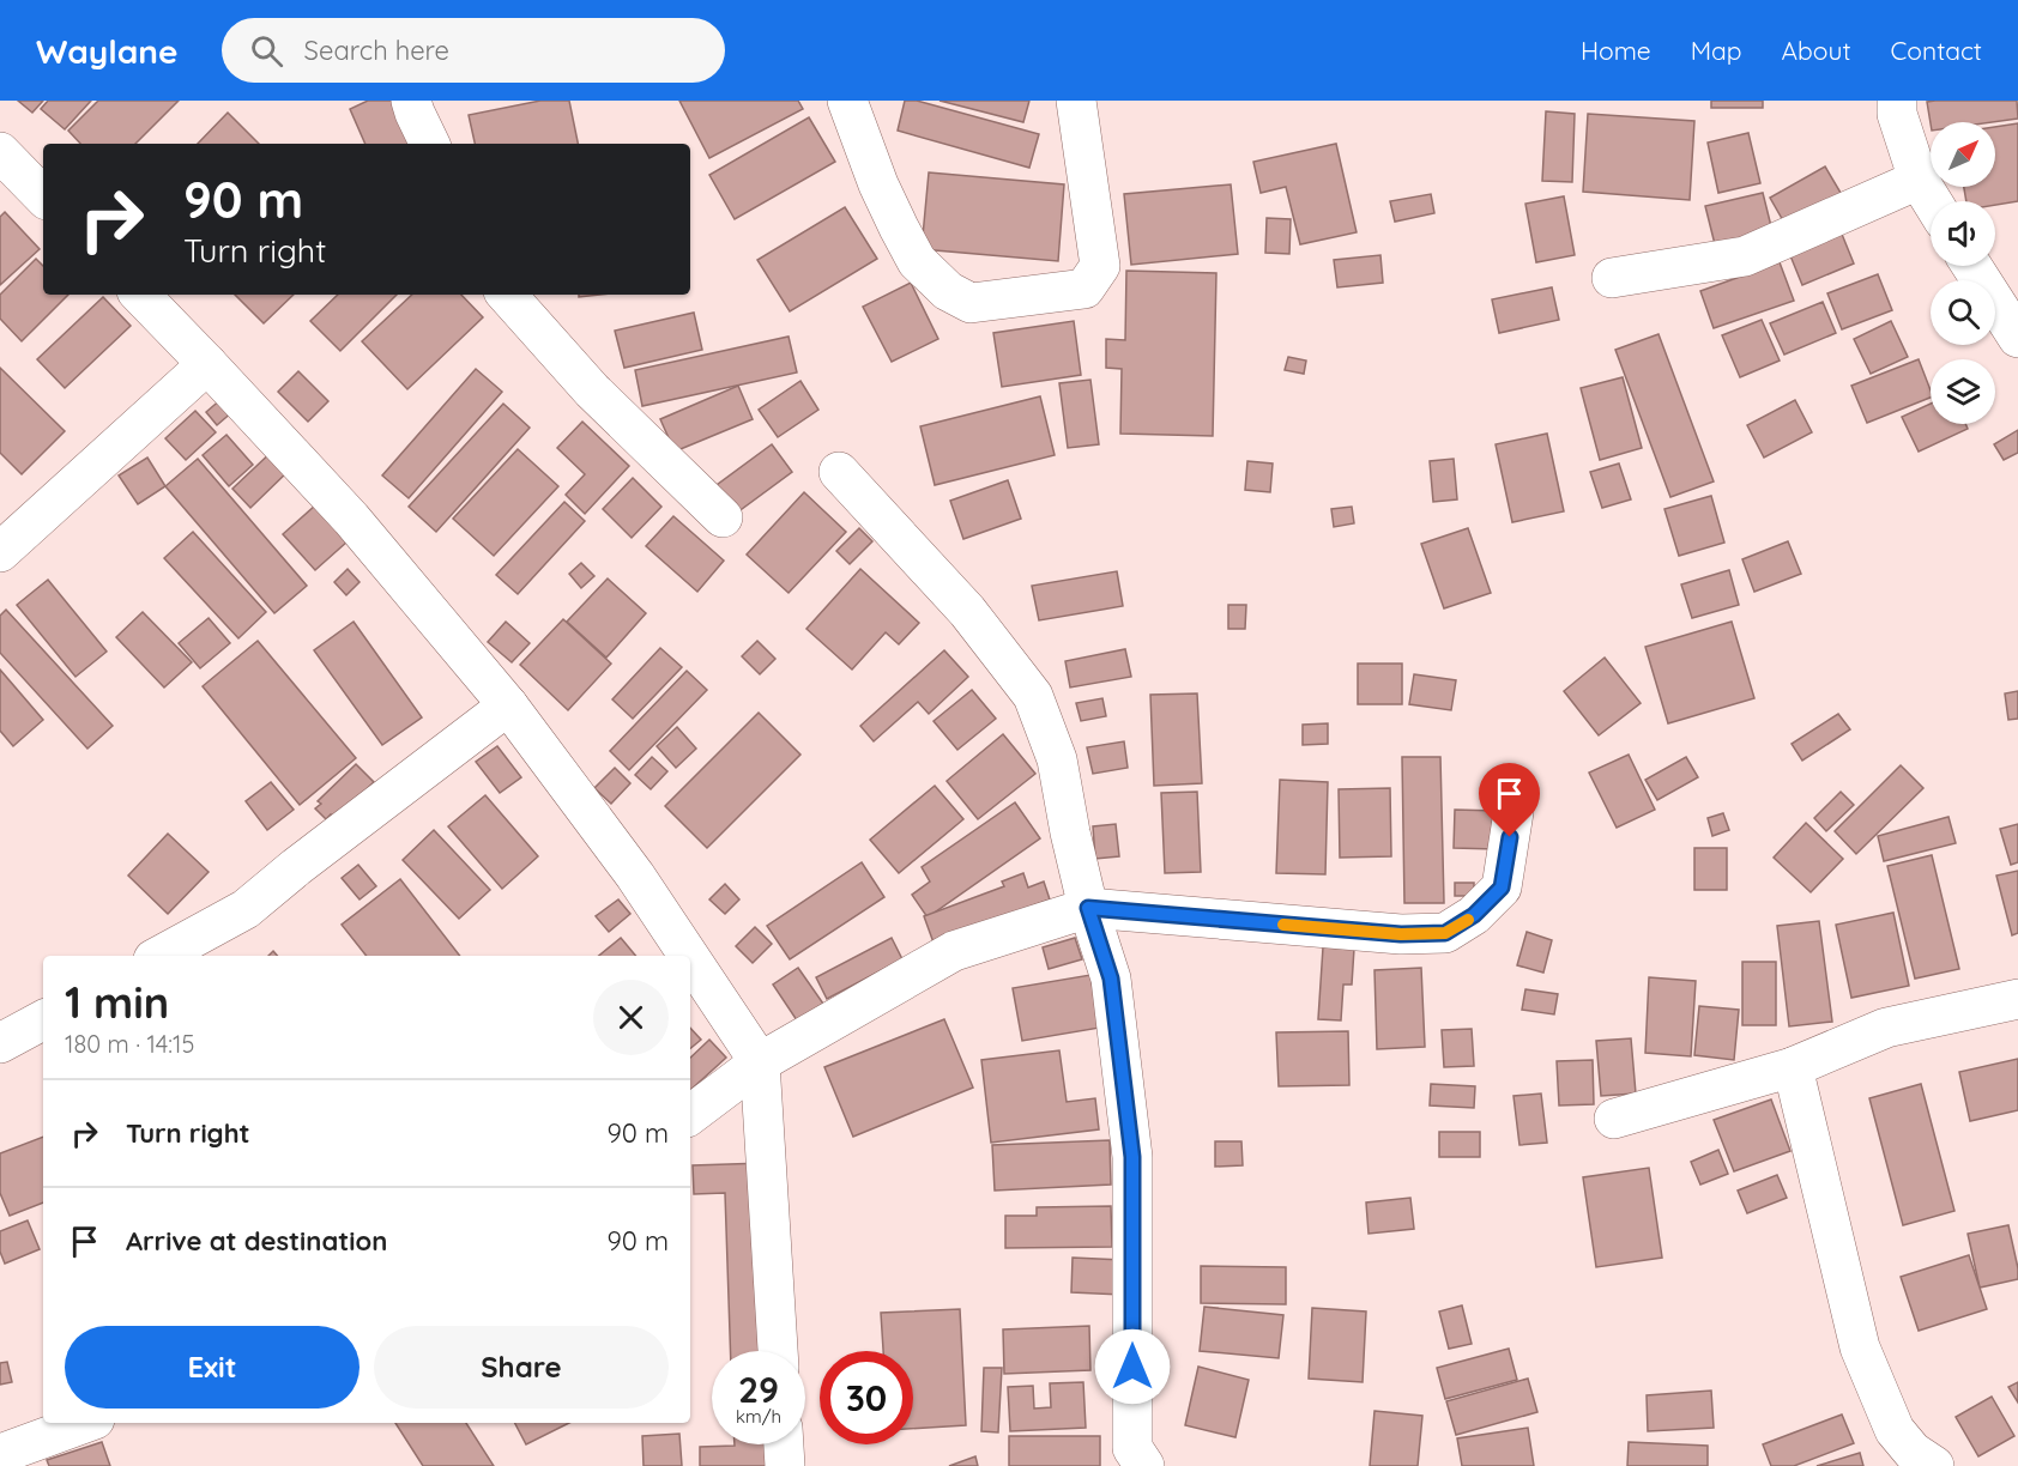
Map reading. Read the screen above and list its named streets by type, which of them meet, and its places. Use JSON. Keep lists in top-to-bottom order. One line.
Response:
{"north":"top right","page":{"header":"Waylane","search":"Search here","nav":["Home","Map","About","Contact"],"turn":["90 m","Turn right"],"heading":["1 min","180 m · 14:15"],"list":[{"name":"Turn right","value":"90 m"},{"name":"Arrive at destination","value":"90 m"}],"buttons":["Exit","Share"],"speed":"29 km/h","limit":"30"}}
